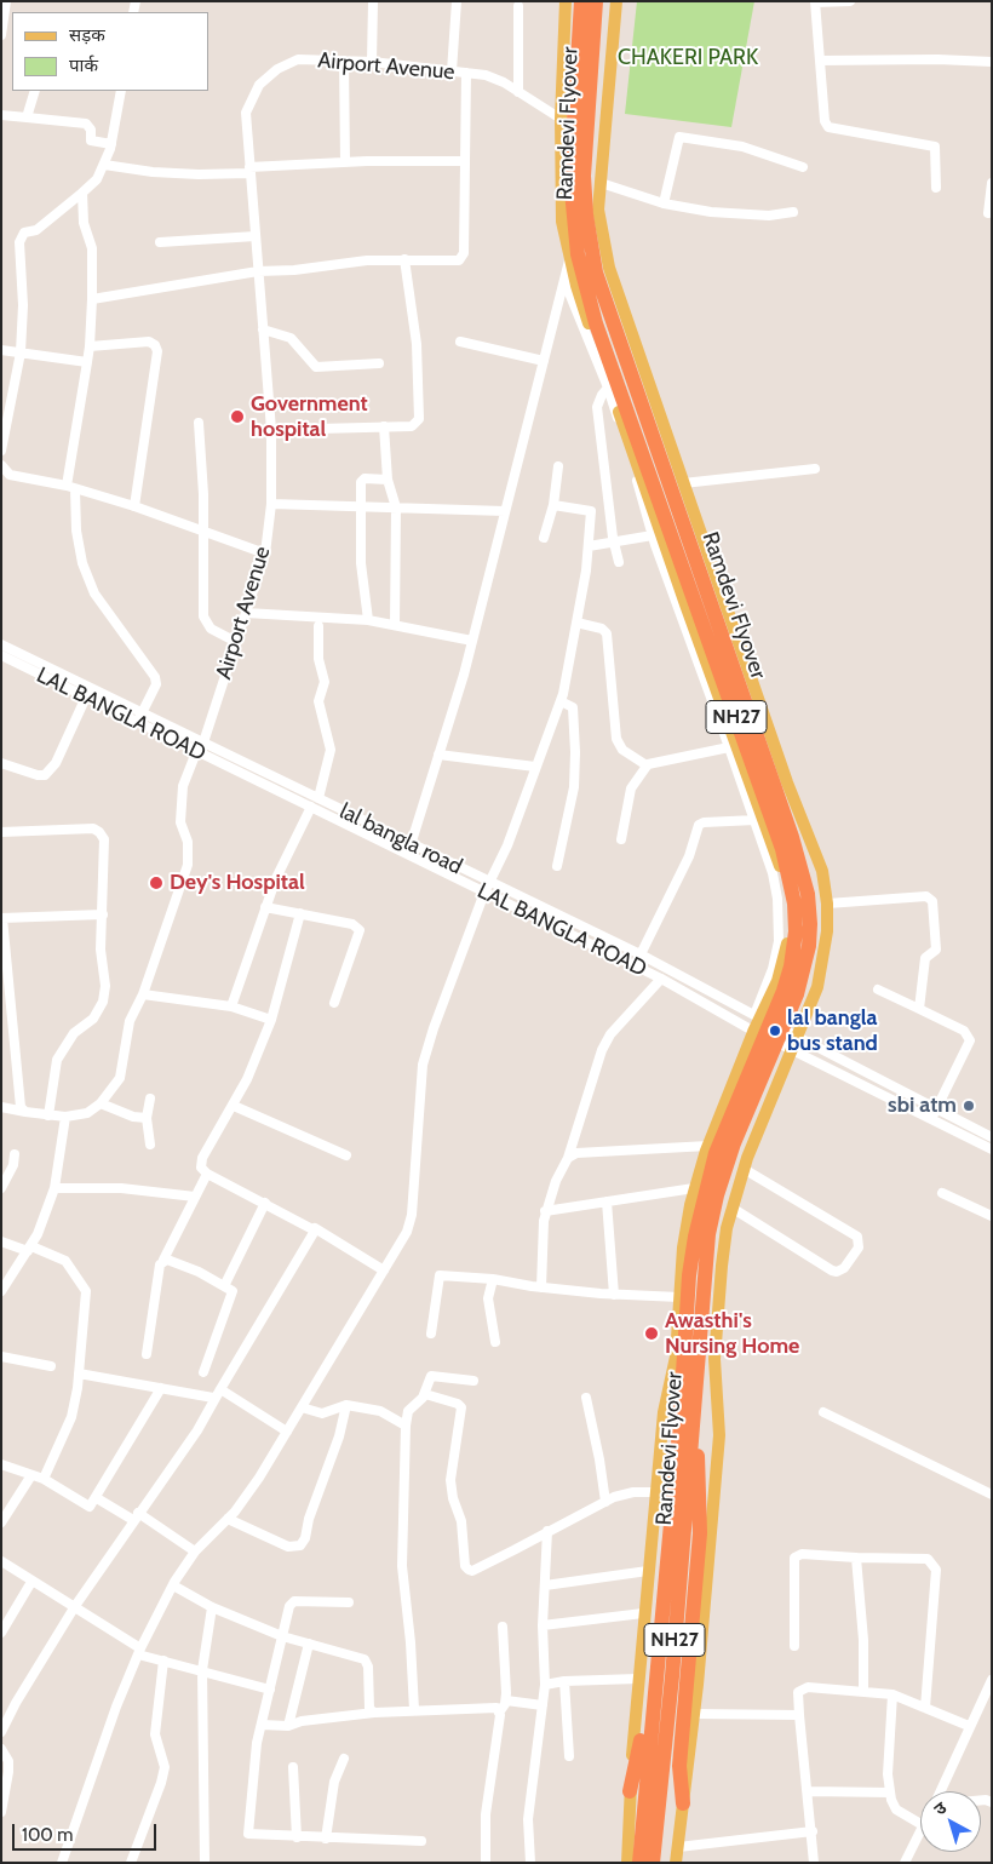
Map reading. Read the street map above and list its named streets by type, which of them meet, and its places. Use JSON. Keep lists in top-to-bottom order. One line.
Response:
{"streets":{"highway":["Ramdevi Flyover","NH27"],"street":["Airport Avenue","LAL BANGLA ROAD","lal bangla road"]},"crossings":[["Airport Avenue","LAL BANGLA ROAD"],["Airport Avenue","lal bangla road"],["LAL BANGLA ROAD","lal bangla road"]],"parks":["CHAKERI PARK"],"places":["Government hospital","Dey's Hospital","lal bangla bus stand","sbi atm","Awasthi's Nursing Home"],"legend":["सड़क","पार्क"],"scale_bar":"100 m","north":"top left"}
